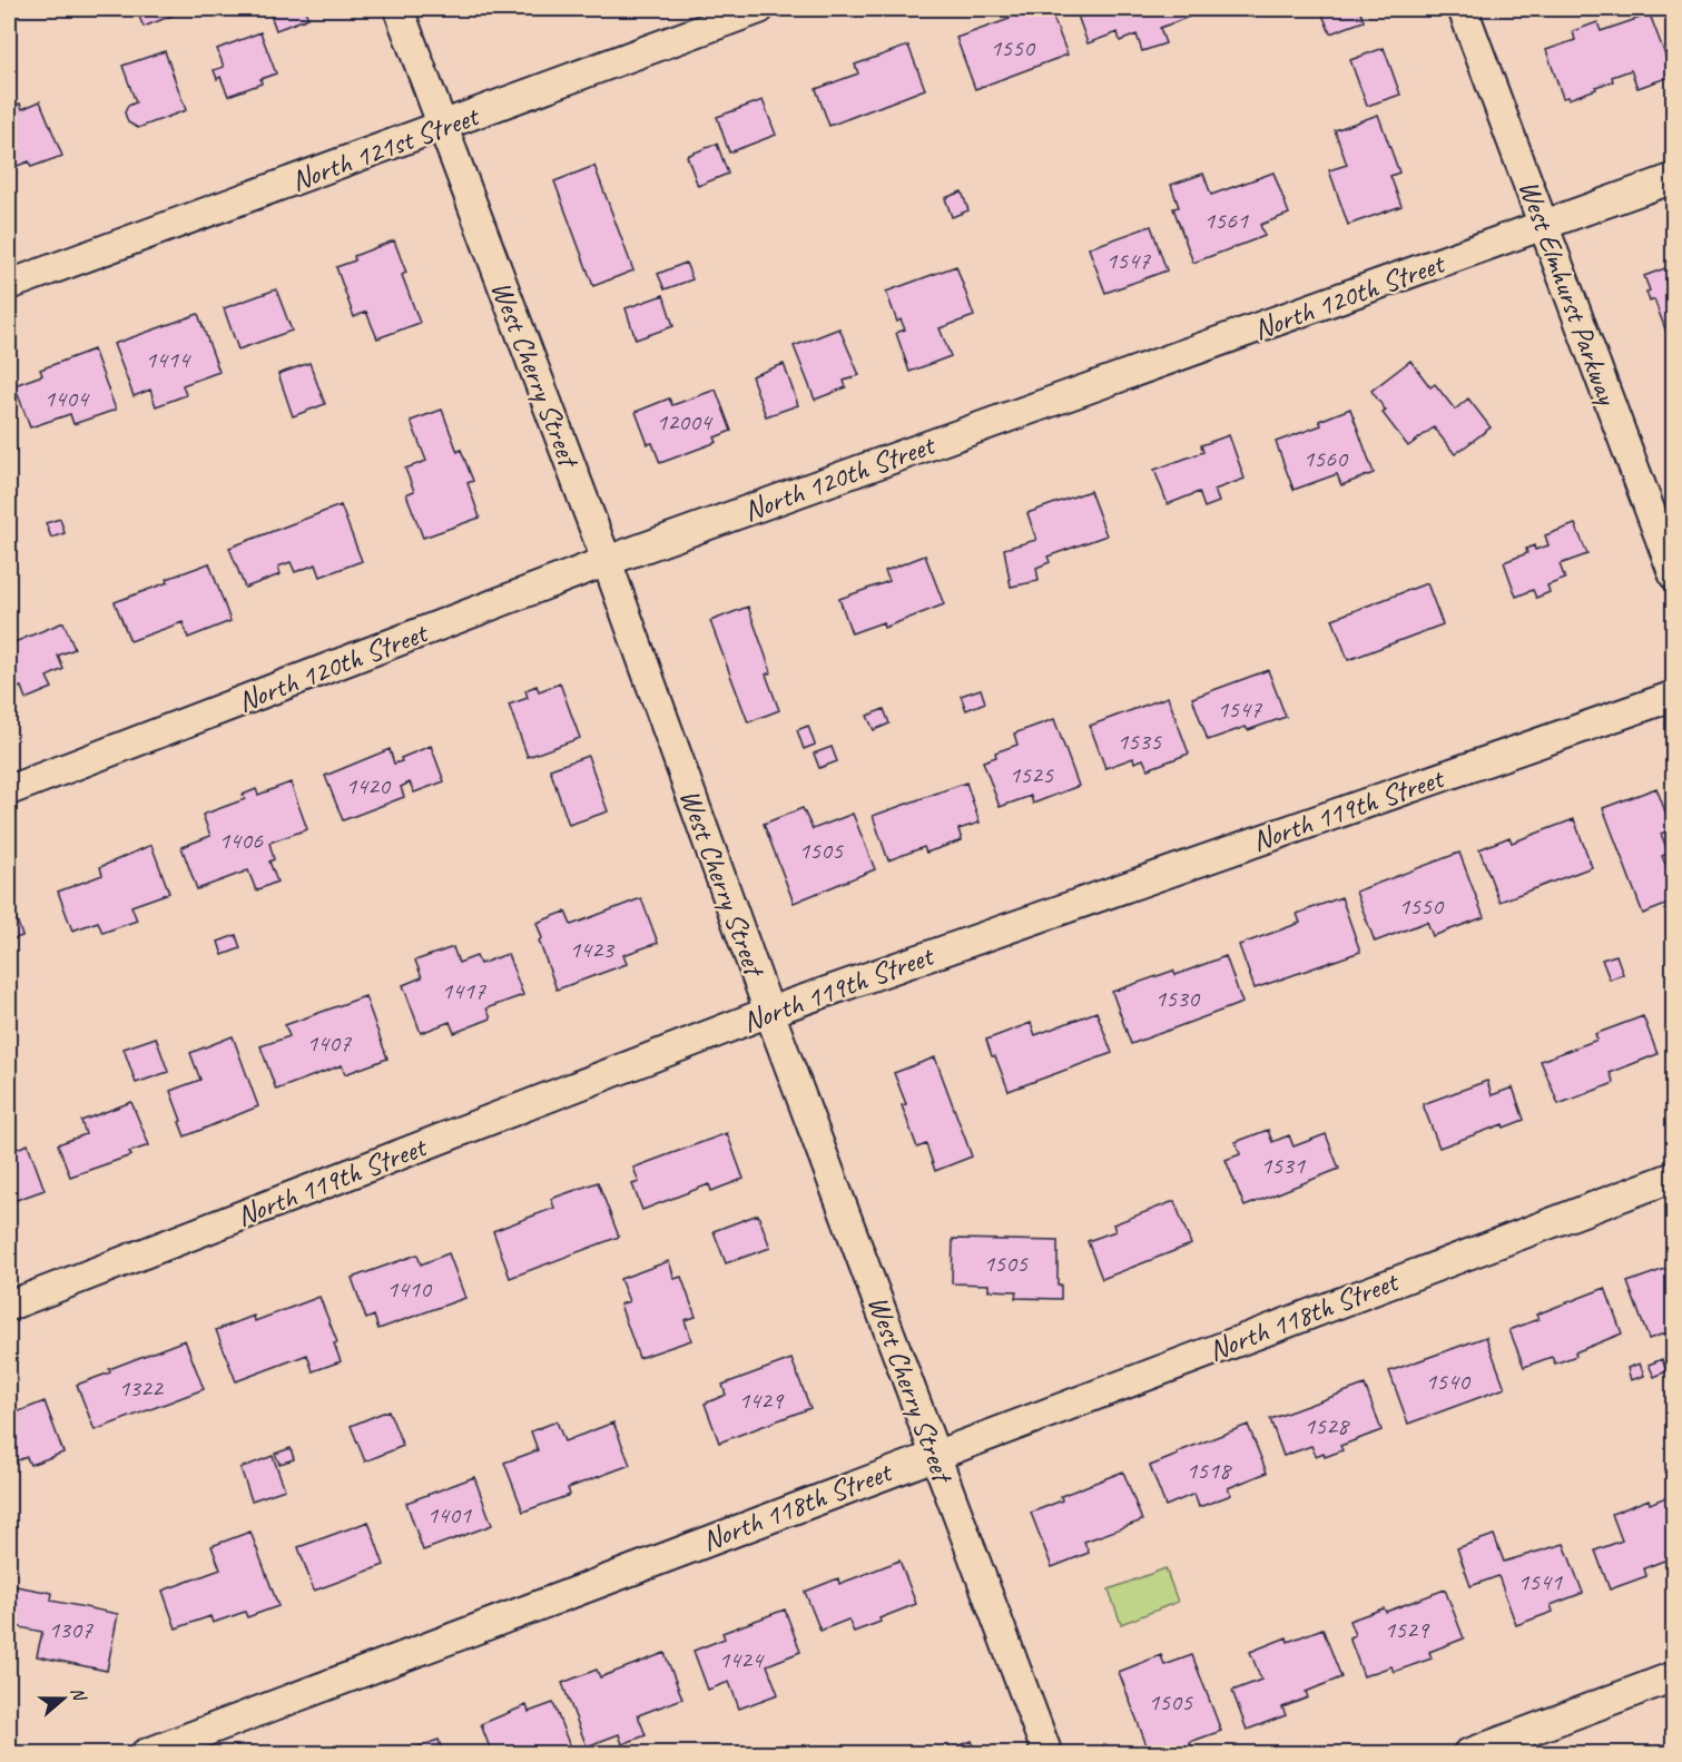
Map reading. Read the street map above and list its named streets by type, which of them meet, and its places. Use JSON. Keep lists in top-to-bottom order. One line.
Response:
{"streets":{"street":["North 121st Street","West Elmhurst Parkway","North 120th Street","West Cherry Street","North 119th Street","North 118th Street"]},"crossings":[["North 121st Street","West Cherry Street"],["West Elmhurst Parkway","North 120th Street"],["North 120th Street","West Cherry Street"],["West Cherry Street","North 119th Street"],["West Cherry Street","North 118th Street"]],"house_numbers":["1550","1561","1547","1414","1404","12004","1560","1547","1535","1525","1420","1406","1505","1550","1423","1417","1530","1407","1531","1505","1410","1540","1322","1429","1528","1518","1401","1541","1307","1529","1424","1505"],"north":"right"}
